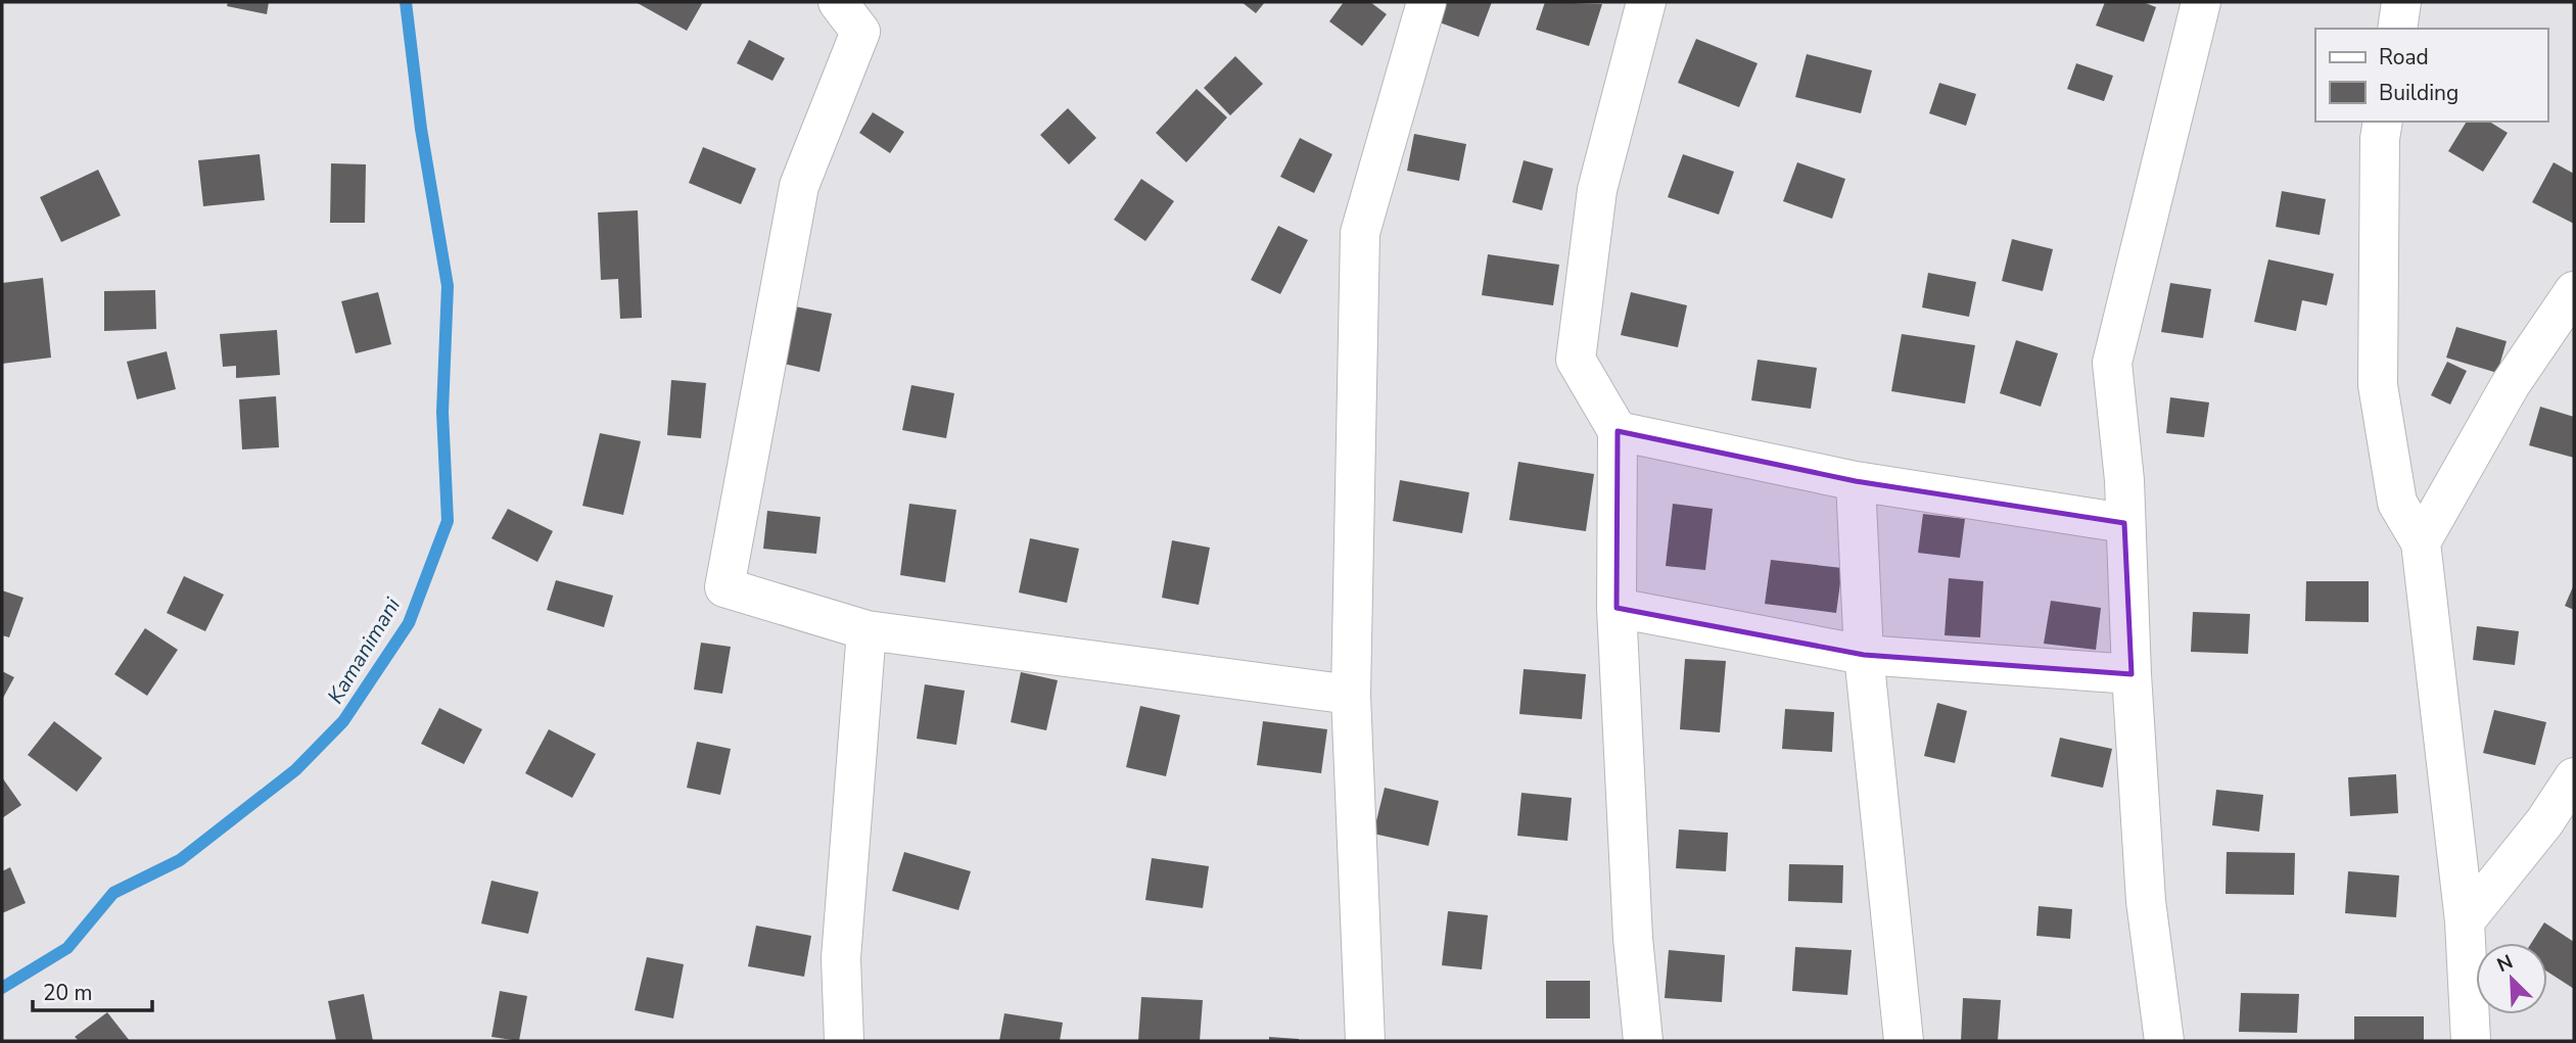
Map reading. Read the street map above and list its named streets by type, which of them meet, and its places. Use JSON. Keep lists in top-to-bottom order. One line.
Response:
{"water":["Kamanimani"],"legend":["Road","Building"],"scale_bar":"20 m","north":"top left"}
